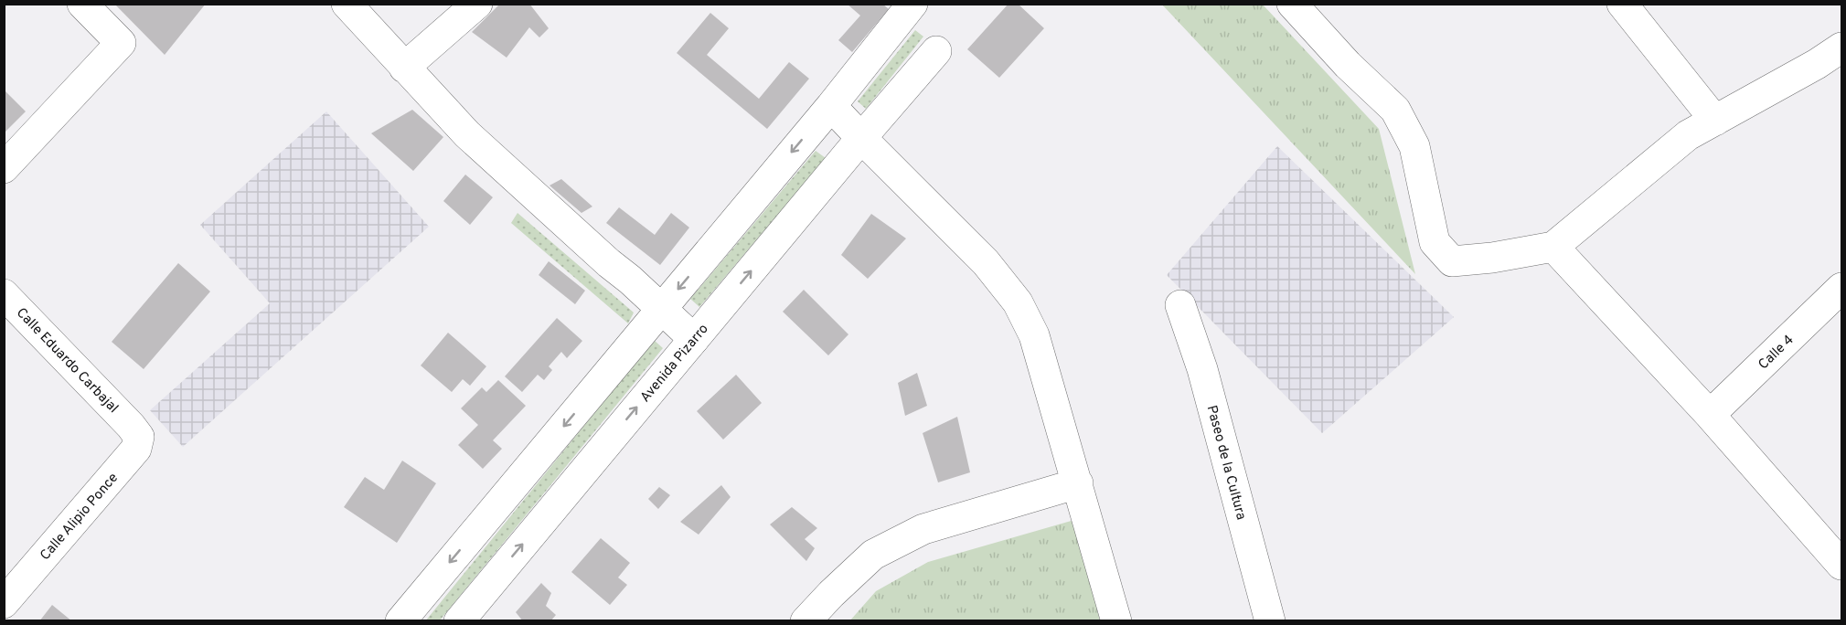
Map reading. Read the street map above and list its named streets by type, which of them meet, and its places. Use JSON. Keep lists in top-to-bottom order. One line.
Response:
{"streets":{"street":["Calle 4","Calle Eduardo Carbajal","Avenida Pizarro","Paseo de la Cultura","Calle Alipio Ponce"]},"crossings":[["Calle Eduardo Carbajal","Calle Alipio Ponce"]]}
